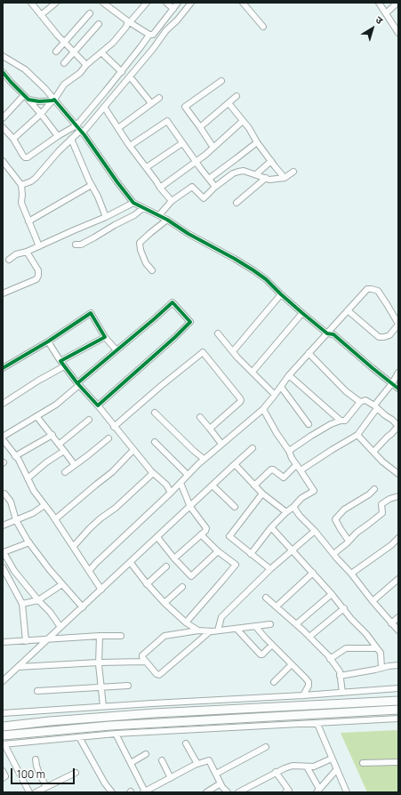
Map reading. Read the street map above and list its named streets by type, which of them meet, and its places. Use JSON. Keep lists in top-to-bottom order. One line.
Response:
{"scale_bar":"100 m","north":"top right"}
